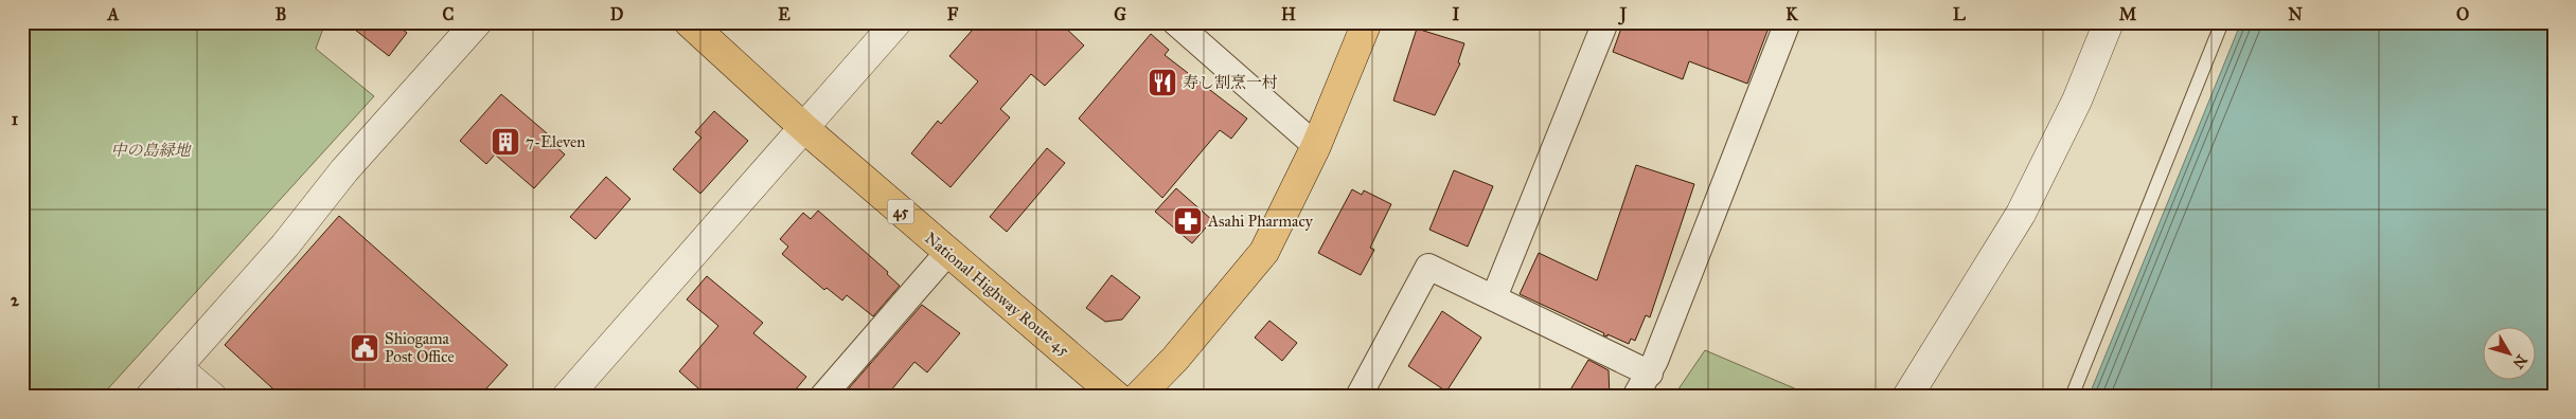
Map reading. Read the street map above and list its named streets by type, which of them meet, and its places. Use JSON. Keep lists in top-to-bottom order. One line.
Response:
{"streets":{"highway":["45","National Highway Route 45"]},"parks":["中の島緑地"],"places":{"restaurant":["寿し割烹一村"],"building":["7-Eleven"],"pharmacy":["Asahi Pharmacy"],"public building":["Shiogama Post Office"]},"north":"bottom right","grid":{"columns":["A","B","C","D","E","F","G","H","I","J","K","L","M","N","O"],"rows":["1","2"]}}
